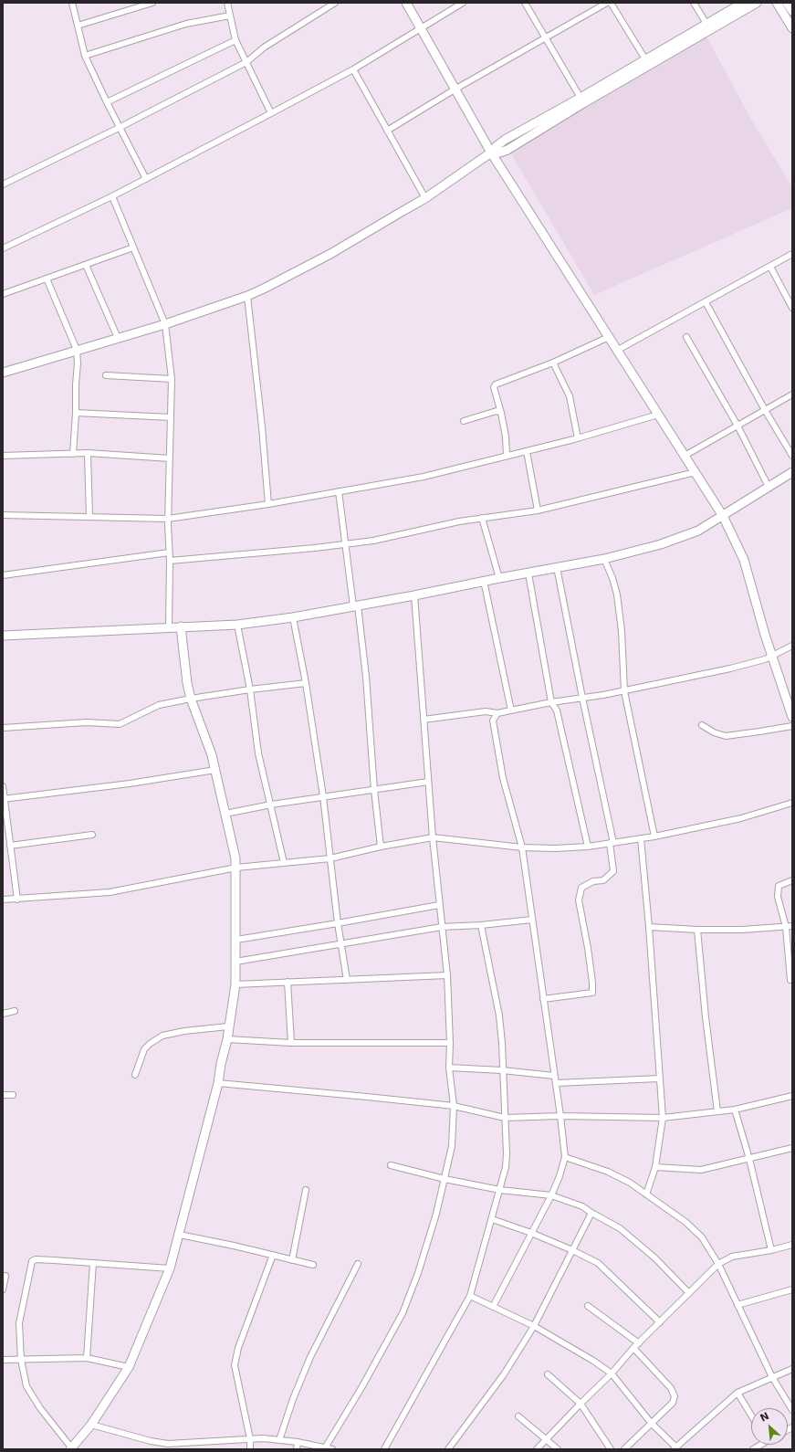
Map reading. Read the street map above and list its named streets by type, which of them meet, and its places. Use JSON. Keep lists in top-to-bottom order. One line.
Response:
{"north":"top left"}
